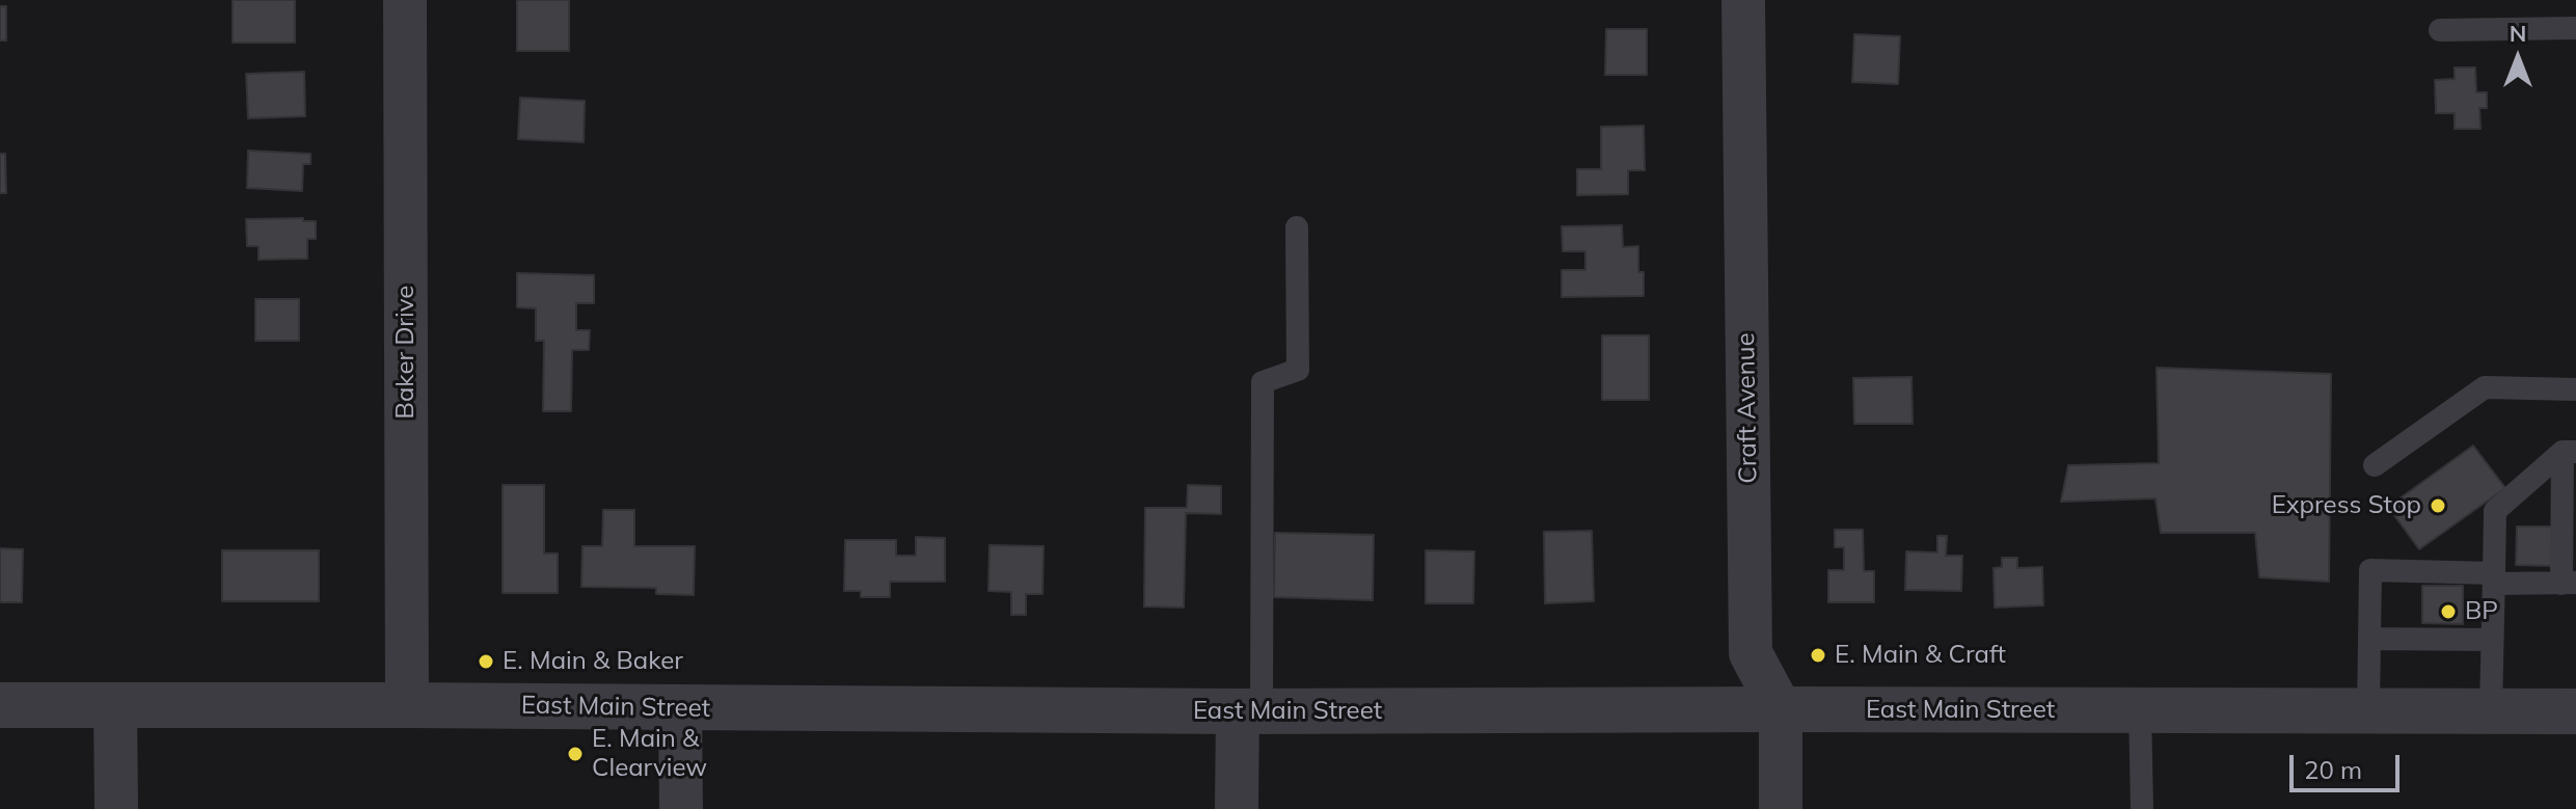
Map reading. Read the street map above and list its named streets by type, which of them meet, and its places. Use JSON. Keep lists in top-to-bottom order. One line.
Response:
{"streets":{"street":["Baker Drive","Craft Avenue","East Main Street"]},"crossings":[["Baker Drive","East Main Street"],["Craft Avenue","East Main Street"]],"places":["Express Stop","BP","E. Main & Craft","E. Main & Baker","E. Main & Clearview"],"scale_bar":"20 m","north":"top"}
